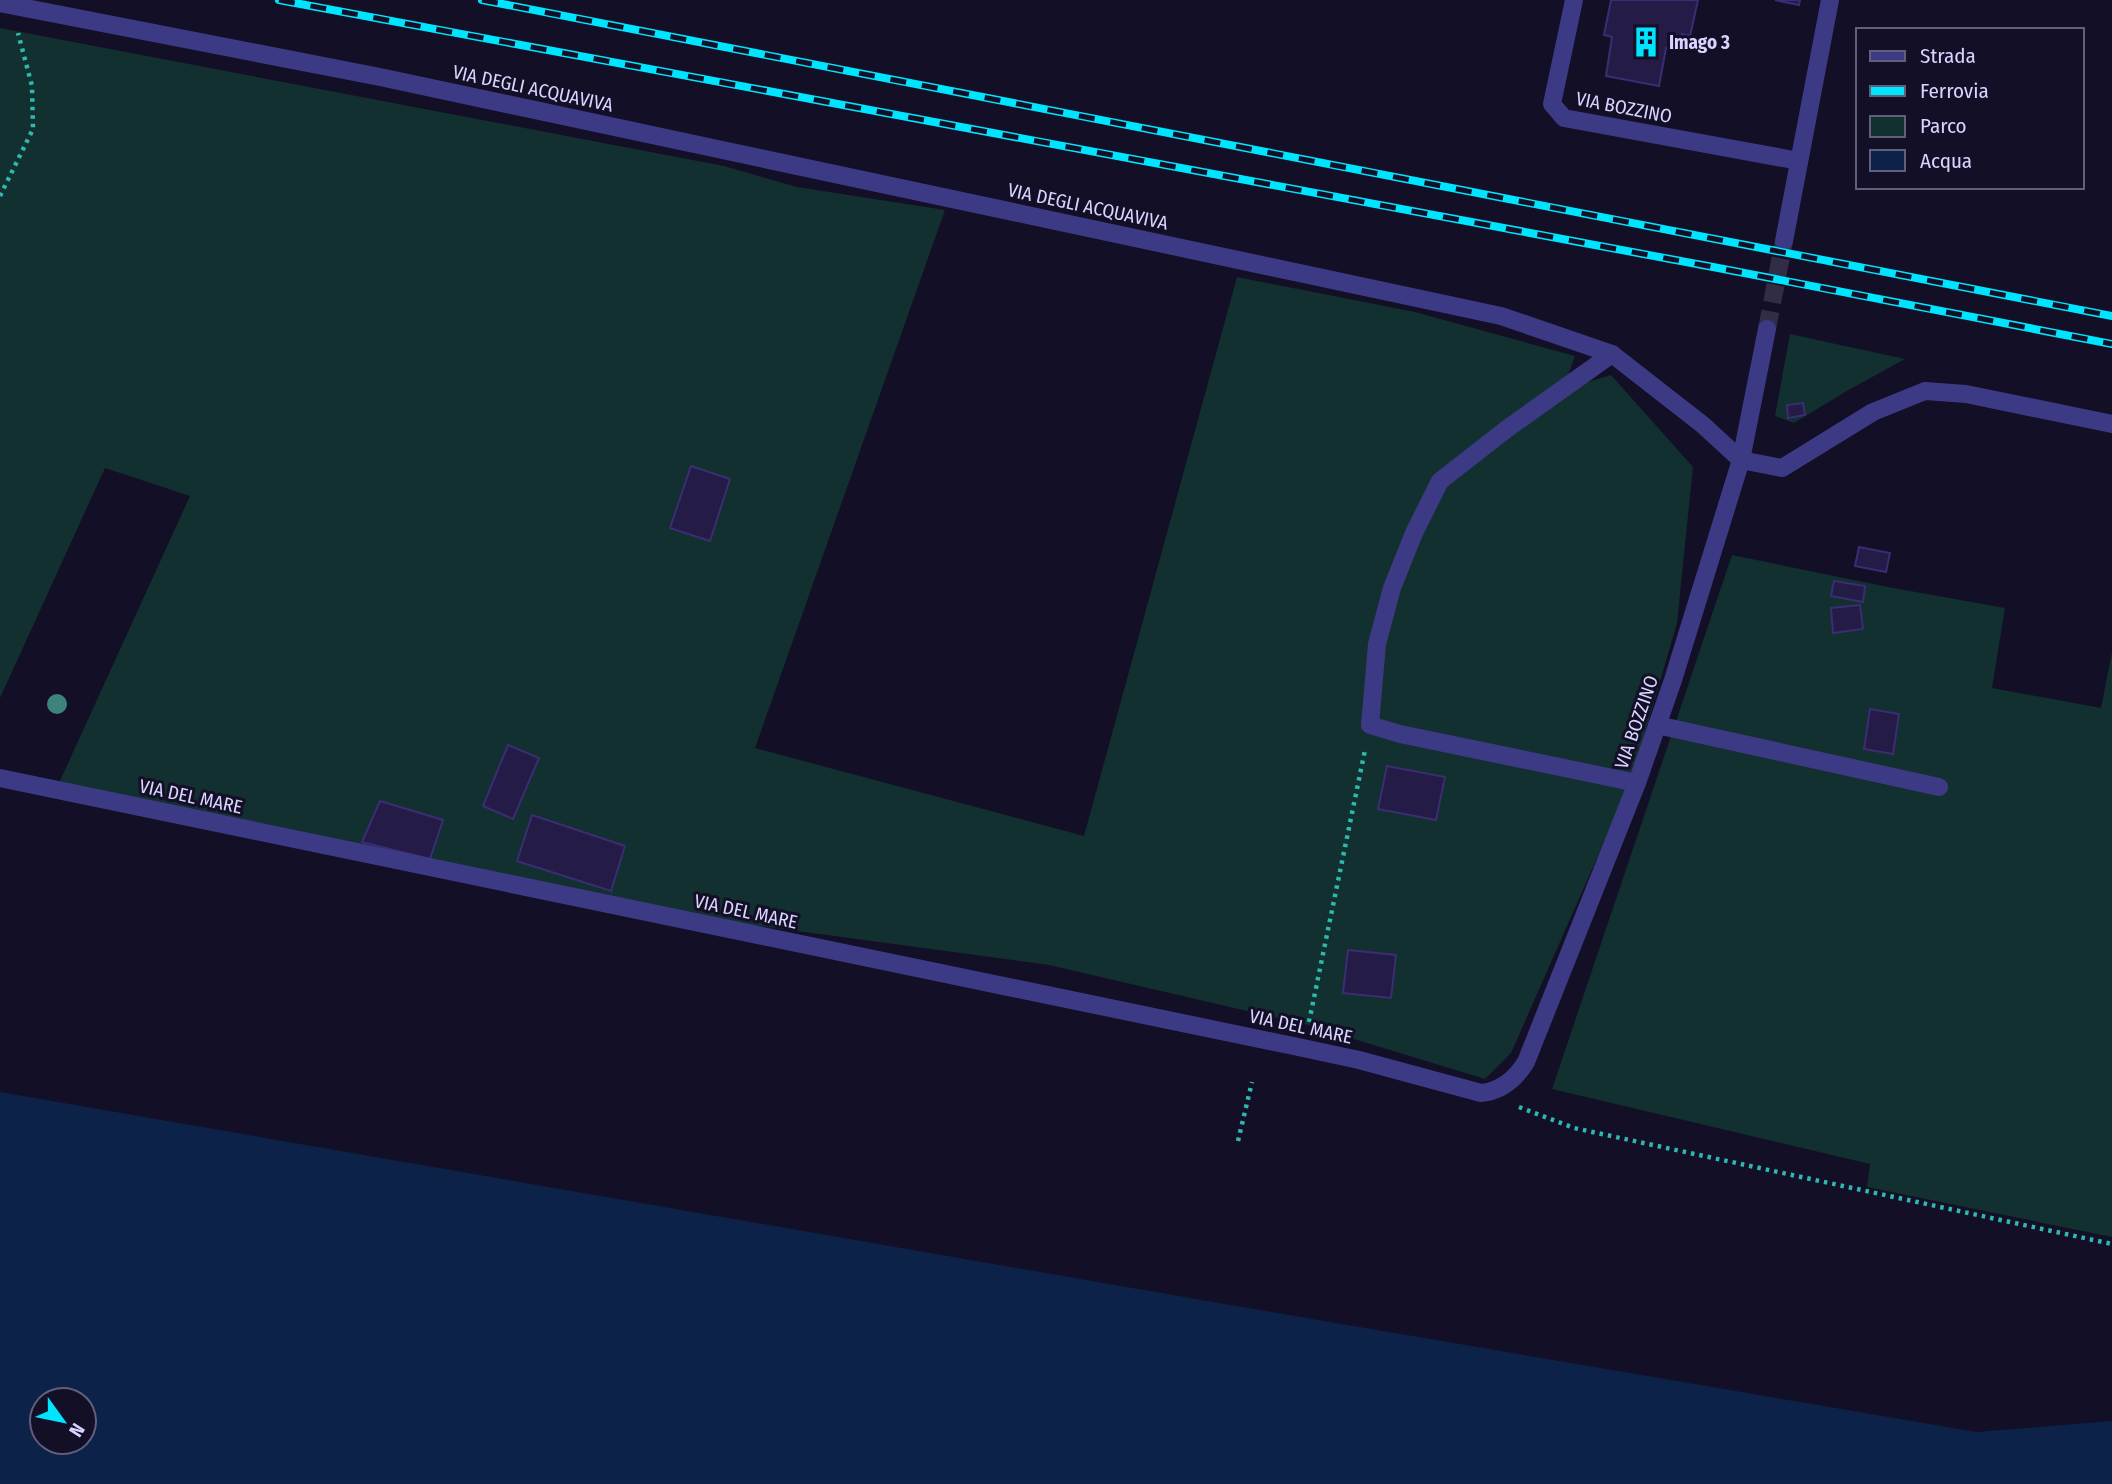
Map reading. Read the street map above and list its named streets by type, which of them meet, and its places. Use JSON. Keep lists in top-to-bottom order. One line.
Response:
{"streets":{"street":["VIA DEGLI ACQUAVIVA","VIA BOZZINO","VIA DEL MARE"]},"crossings":[["VIA DEGLI ACQUAVIVA","VIA BOZZINO"],["VIA BOZZINO","VIA DEL MARE"]],"places":{"building":["Imago 3"]},"legend":["Strada","Ferrovia","Parco","Acqua"],"north":"bottom right"}
